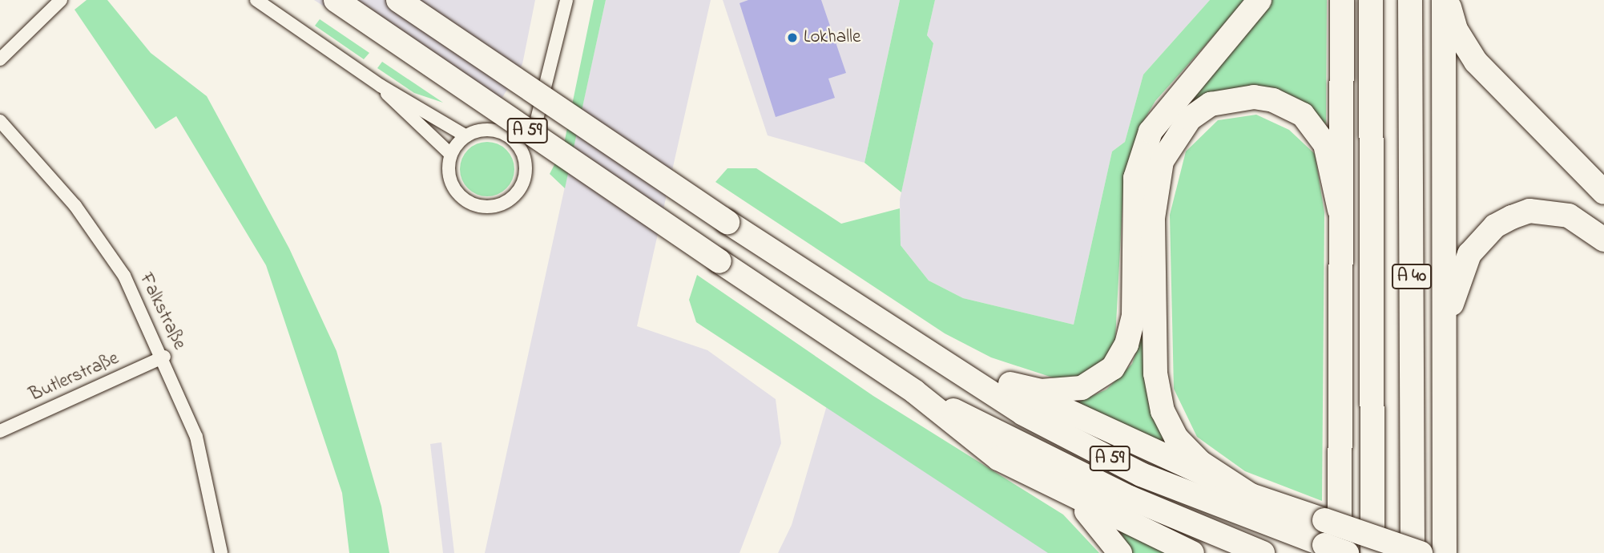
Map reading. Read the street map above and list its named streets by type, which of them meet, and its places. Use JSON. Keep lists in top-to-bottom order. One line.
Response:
{"streets":{"highway":["A 59","A 40"],"street":["Falkstraße","Butlerstraße"]},"crossings":[["Falkstraße","Butlerstraße"]],"places":["Lokhalle"]}
